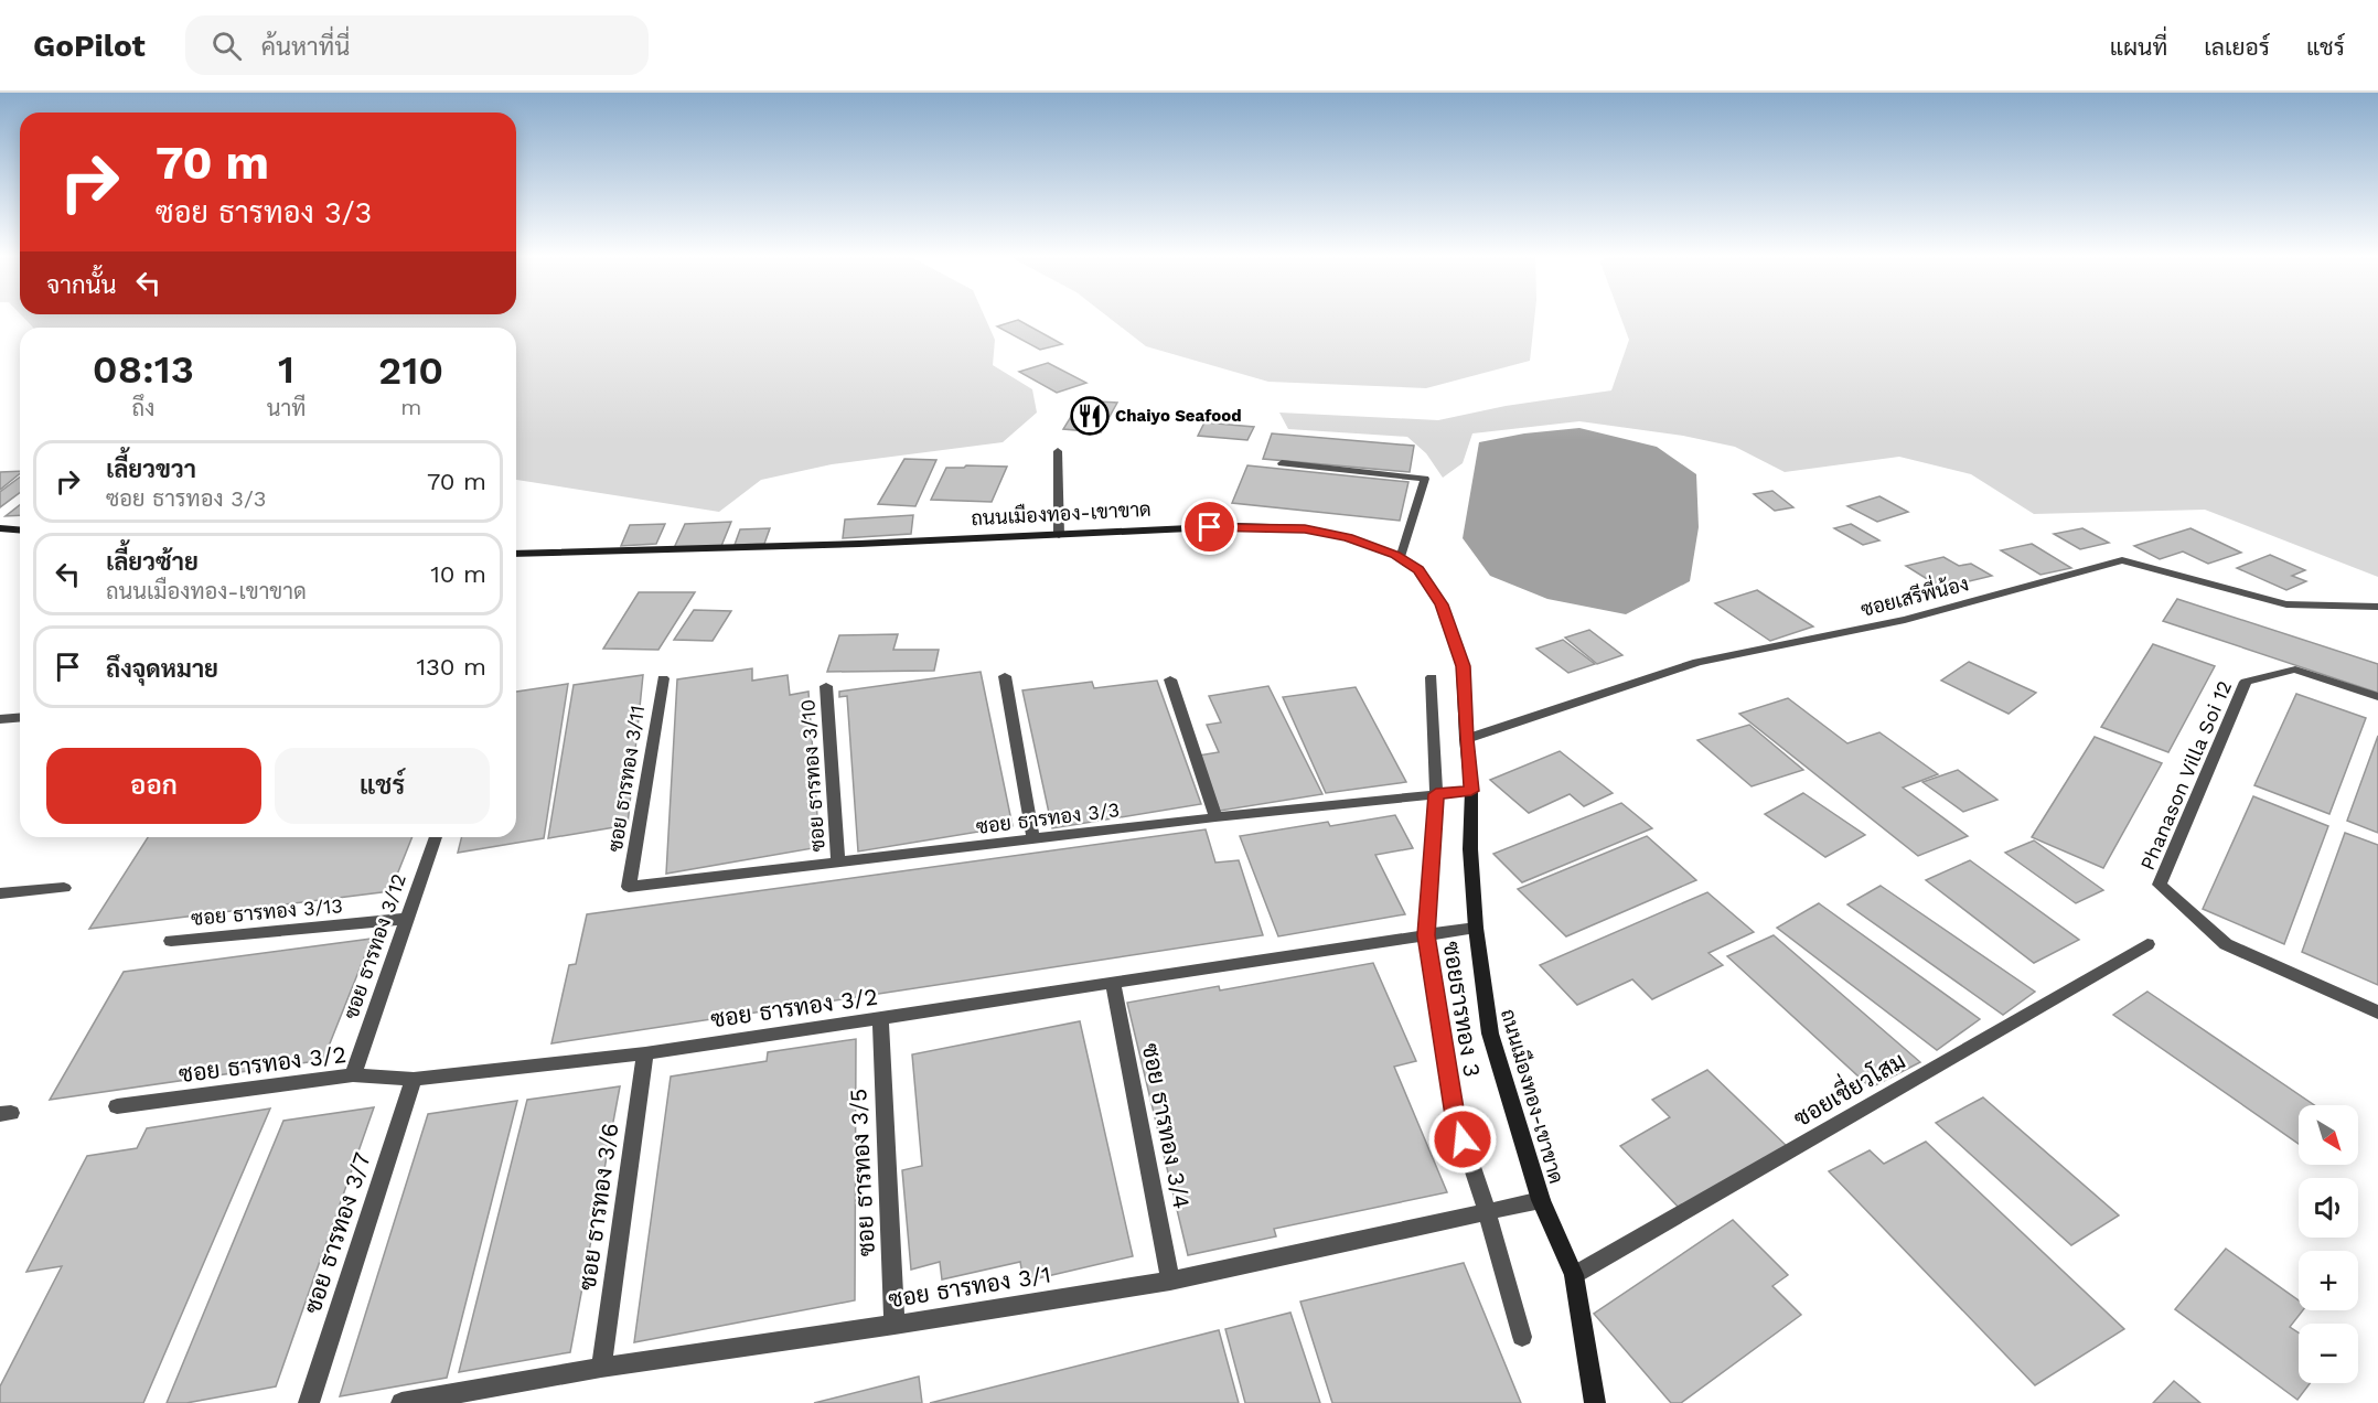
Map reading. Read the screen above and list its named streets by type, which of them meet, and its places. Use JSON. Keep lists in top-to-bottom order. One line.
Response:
{"streets":{"street":["ถนนเมืองทอง-เขาขาด","ซอยเสรีพี่น้อง","ซอย ธารทอง 3/10","Phanason Villa Soi 12","ซอย ธารทอง 3/11","ซอย ธารทอง 3/3","ซอย ธารทอง 3/13","ซอย ธารทอง 3/12","ซอย ธารทอง 3/2","ซอยธารทอง 3","ซอยเชี่ยวโสม","ซอย ธารทอง 3/4","ซอย ธารทอง 3/5","ซอย ธารทอง 3/6","ซอย ธารทอง 3/7","ซอย ธารทอง 3/1"]},"crossings":[["ถนนเมืองทอง-เขาขาด","ซอยเสรีพี่น้อง"],["ถนนเมืองทอง-เขาขาด","ซอย ธารทอง 3/3"],["ถนนเมืองทอง-เขาขาด","ซอย ธารทอง 3/2"],["ถนนเมืองทอง-เขาขาด","ซอยเชี่ยวโสม"],["ถนนเมืองทอง-เขาขาด","ซอย ธารทอง 3/1"],["ซอย ธารทอง 3/10","ซอย ธารทอง 3/3"],["ซอย ธารทอง 3/11","ซอย ธารทอง 3/3"],["ซอย ธารทอง 3/3","ซอยธารทอง 3"],["ซอย ธารทอง 3/13","ซอย ธารทอง 3/12"],["ซอย ธารทอง 3/12","ซอย ธารทอง 3/2"],["ซอย ธารทอง 3/2","ซอยธารทอง 3"],["ซอย ธารทอง 3/2","ซอย ธารทอง 3/4"],["ซอย ธารทอง 3/2","ซอย ธารทอง 3/5"],["ซอย ธารทอง 3/2","ซอย ธารทอง 3/6"],["ซอย ธารทอง 3/2","ซอย ธารทอง 3/7"],["ซอยธารทอง 3","ซอย ธารทอง 3/1"],["ซอย ธารทอง 3/4","ซอย ธารทอง 3/1"],["ซอย ธารทอง 3/5","ซอย ธารทอง 3/1"],["ซอย ธารทอง 3/6","ซอย ธารทอง 3/1"]],"places":{"restaurant":["Chaiyo Seafood"]},"north":"bottom right","page":{"header":"GoPilot","search":"ค้นหาที่นี่","nav":["แผนที่","เลเยอร์","แชร์"],"turn":["70 m","ซอย ธารทอง 3/3"],"then":"จากนั้น","eta":["08:13","ถึง","1","นาที","210","m"],"list":[{"name":"เลี้ยวขวา","note":"ซอย ธารทอง 3/3","value":"70 m"},{"name":"เลี้ยวซ้าย","note":"ถนนเมืองทอง-เขาขาด","value":"10 m"},{"name":"ถึงจุดหมาย","value":"130 m"}],"buttons":["ออก","แชร์"],"map_buttons":["+","−"]}}
